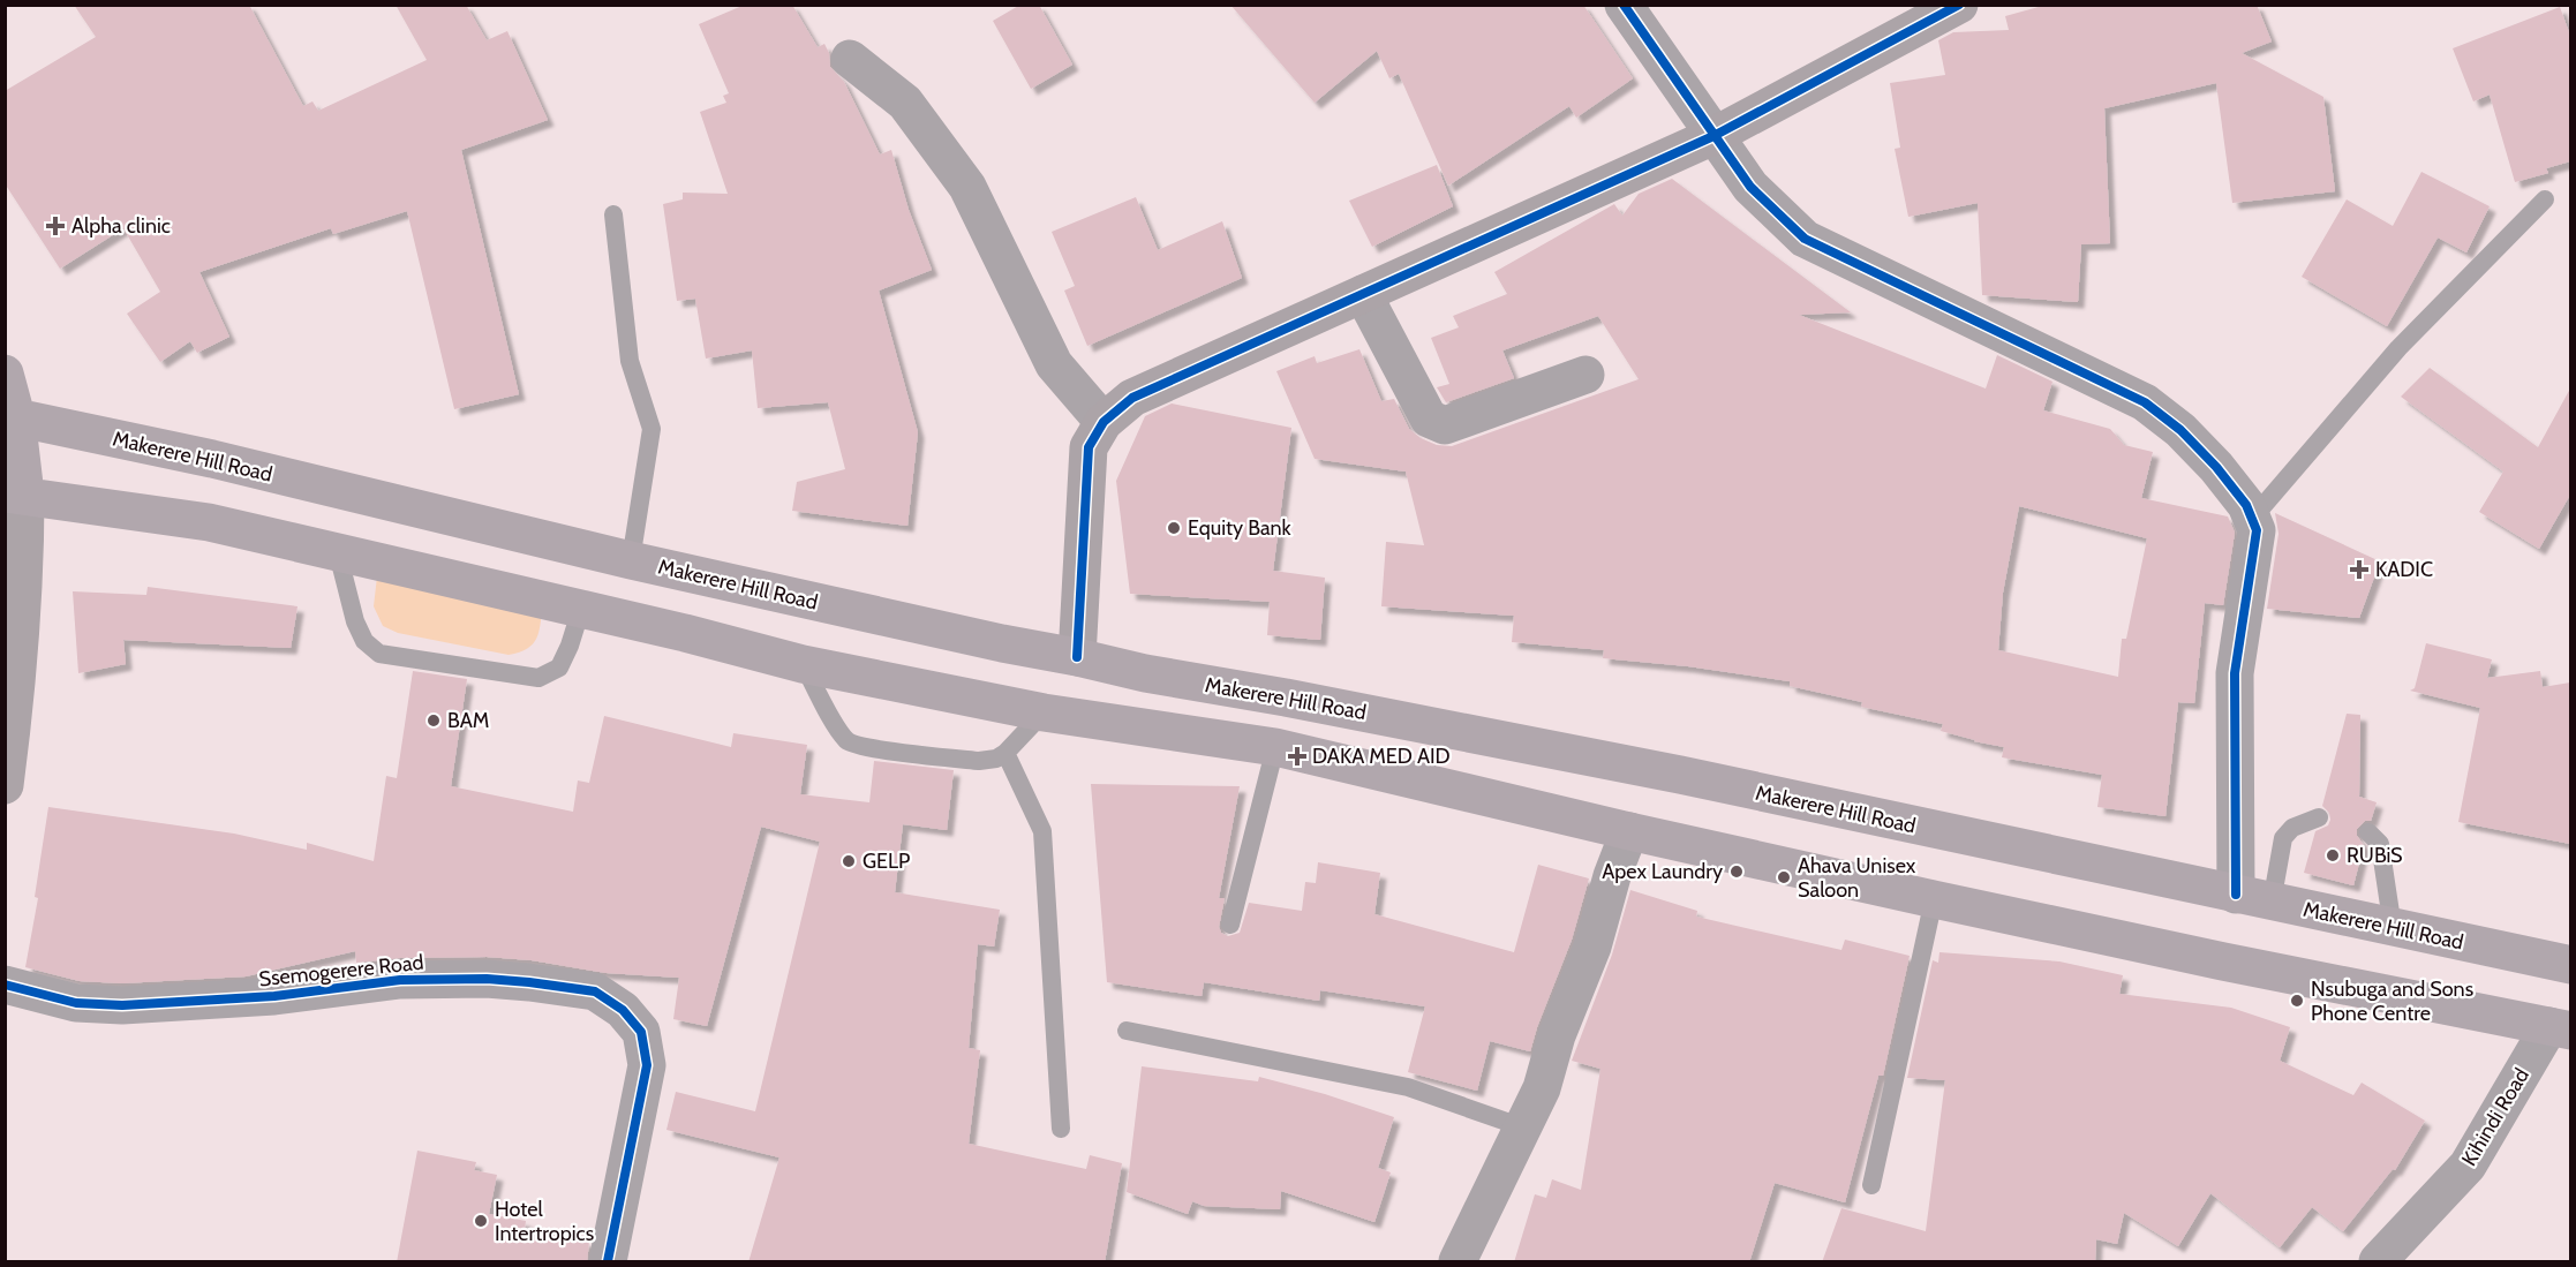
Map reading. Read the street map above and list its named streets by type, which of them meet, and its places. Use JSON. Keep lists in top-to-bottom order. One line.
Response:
{"streets":{"main road":["Makerere Hill Road"],"street":["Ssemogerere Road","Kihindi Road"]},"places":{"health":["Alpha clinic","KADIC","DAKA MED AID"],"other":["Equity Bank","BAM","RUBiS","GELP","Apex Laundry","Ahava Unisex Saloon","Nsubuga and Sons Phone Centre","Hotel Intertropics"]}}
